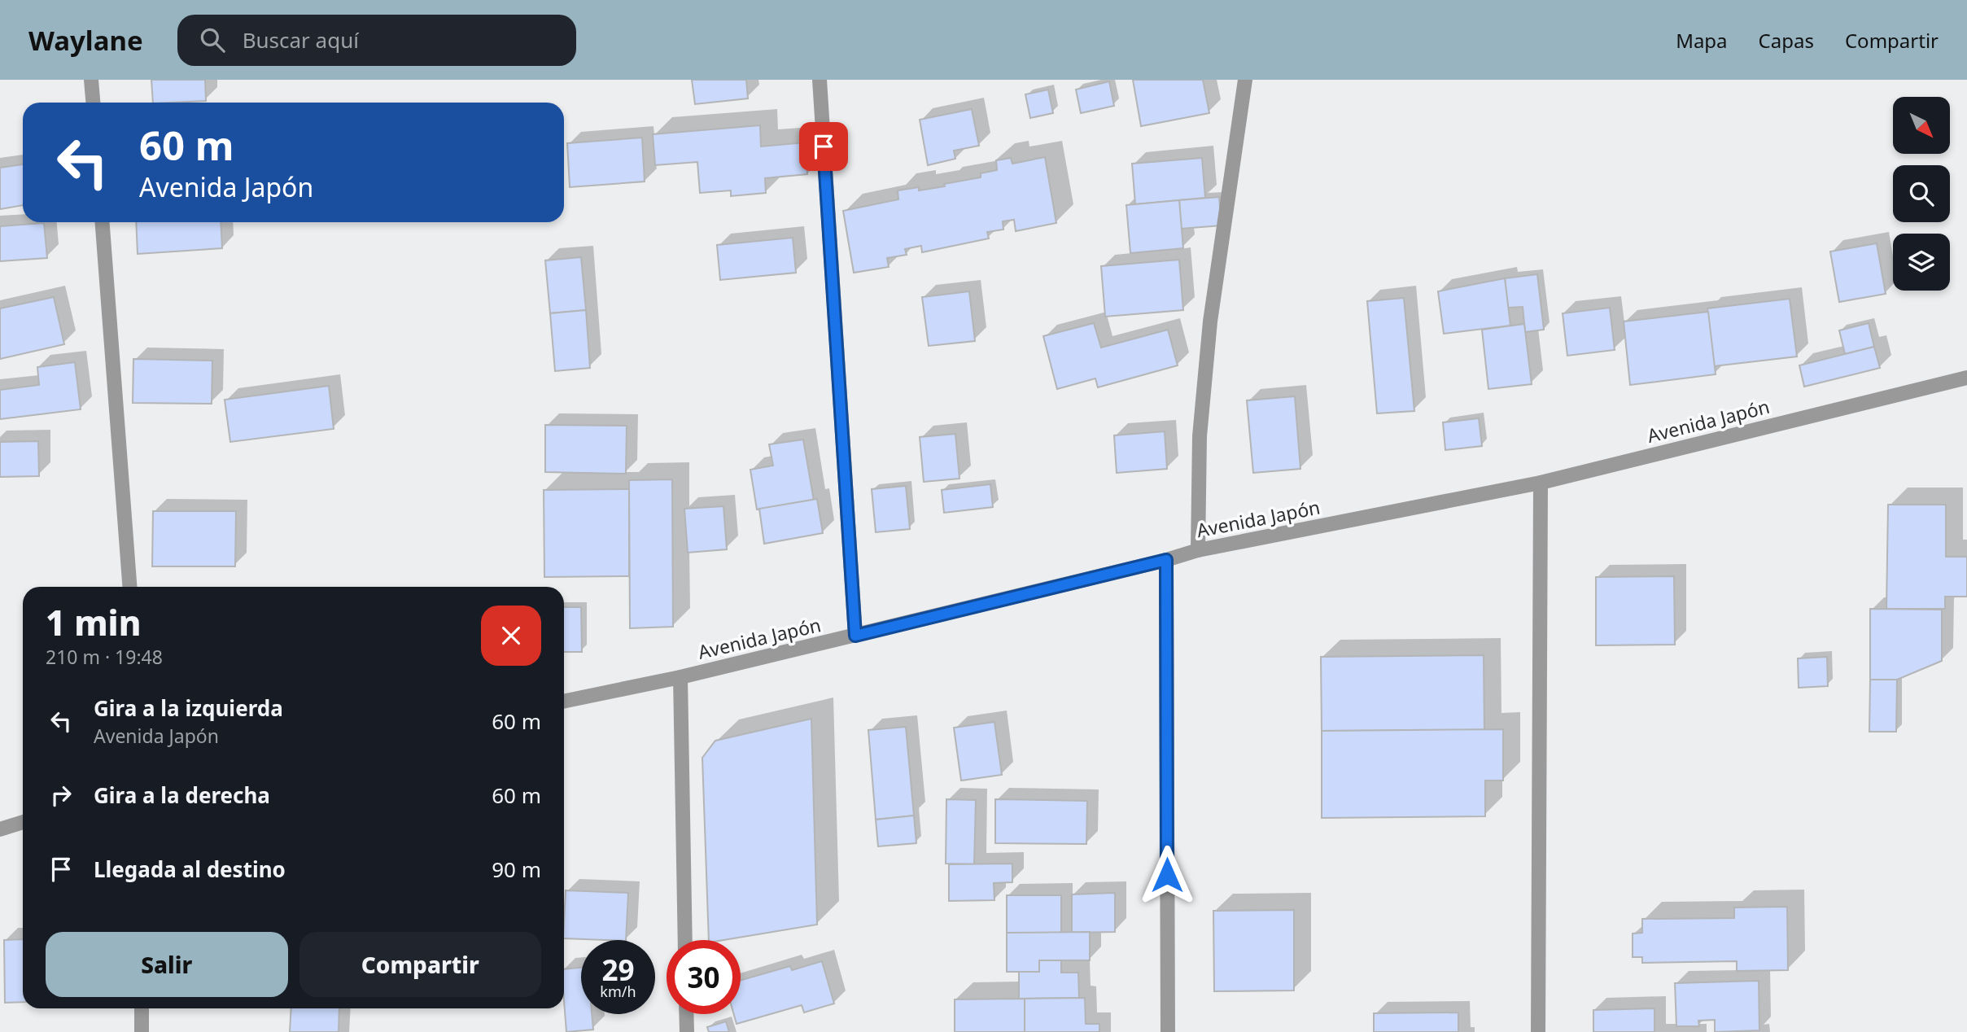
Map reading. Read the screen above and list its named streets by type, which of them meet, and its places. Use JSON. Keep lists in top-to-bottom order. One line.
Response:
{"streets":{"street":["Avenida Japón"]},"north":"bottom right","page":{"header":"Waylane","search":"Buscar aquí","nav":["Mapa","Capas","Compartir"],"turn":["60 m","Avenida Japón"],"heading":["1 min","210 m · 19:48"],"list":[{"name":"Gira a la izquierda","note":"Avenida Japón","value":"60 m"},{"name":"Gira a la derecha","value":"60 m"},{"name":"Llegada al destino","value":"90 m"}],"buttons":["Salir","Compartir"],"speed":"29 km/h","limit":"30"}}
